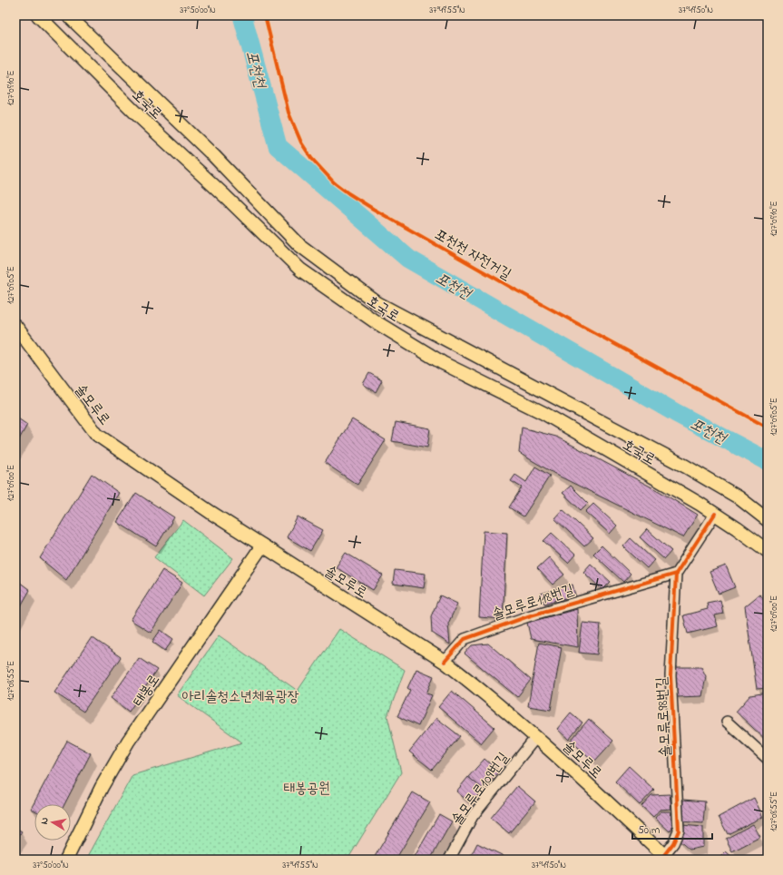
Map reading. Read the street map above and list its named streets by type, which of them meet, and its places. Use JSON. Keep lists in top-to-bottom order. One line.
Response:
{"streets":{"main road":["호국로","솔모루로","태봉로"],"street":["솔모루로118번길","솔모루로98번길","솔모루로109번길"],"cycle path":["포천천 자전거길"]},"crossings":[["솔모루로","솔모루로118번길"],["솔모루로","태봉로"],["솔모루로","솔모루로98번길"],["솔모루로","솔모루로109번길"],["솔모루로118번길","솔모루로98번길"]],"water":["포천천"],"parks":["아리솔청소년체육광장","태봉공원"],"scale_bar":"50 m","north":"left","coordinates":["37°50'00\"N","37°49'55\"N","37°49'50\"N","127°09'10\"E","127°09'05\"E","127°09'00\"E","127°08'55\"E"]}
